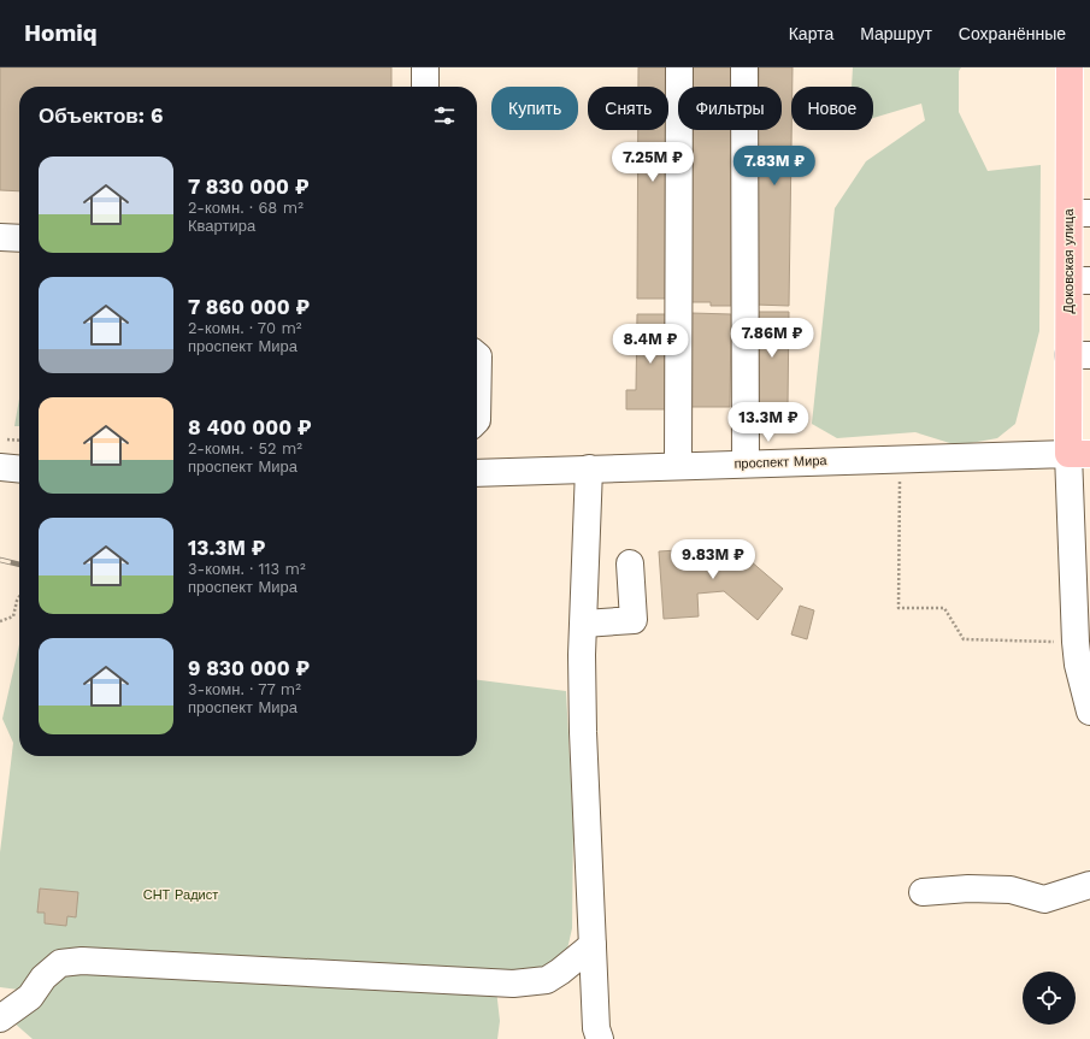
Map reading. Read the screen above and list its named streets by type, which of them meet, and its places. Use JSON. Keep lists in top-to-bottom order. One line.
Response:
{"streets":{"main road":["Доковская улица"],"street":["проспект Мира"]},"crossings":[["Доковская улица","проспект Мира"]],"parks":["СНТ Радист"],"page":{"header":"Homiq","nav":["Карта","Маршрут","Сохранённые"],"chip":["Купить","Снять","Фильтры","Новое"],"heading":"Объектов: 6","price":["7.25M ₽","7.83M ₽","7.86M ₽","8.4M ₽","13.3M ₽","9.83M ₽"],"list":[{"name":"7 830 000 ₽","note":"2-комн. · 68 m² · Квартира"},{"name":"7 860 000 ₽","note":"2-комн. · 70 m² · проспект Мира"},{"name":"8 400 000 ₽","note":"2-комн. · 52 m² · проспект Мира"},{"name":"13.3M ₽","note":"3-комн. · 113 m² · проспект Мира"},{"name":"9 830 000 ₽","note":"3-комн. · 77 m² · проспект Мира"}]}}
